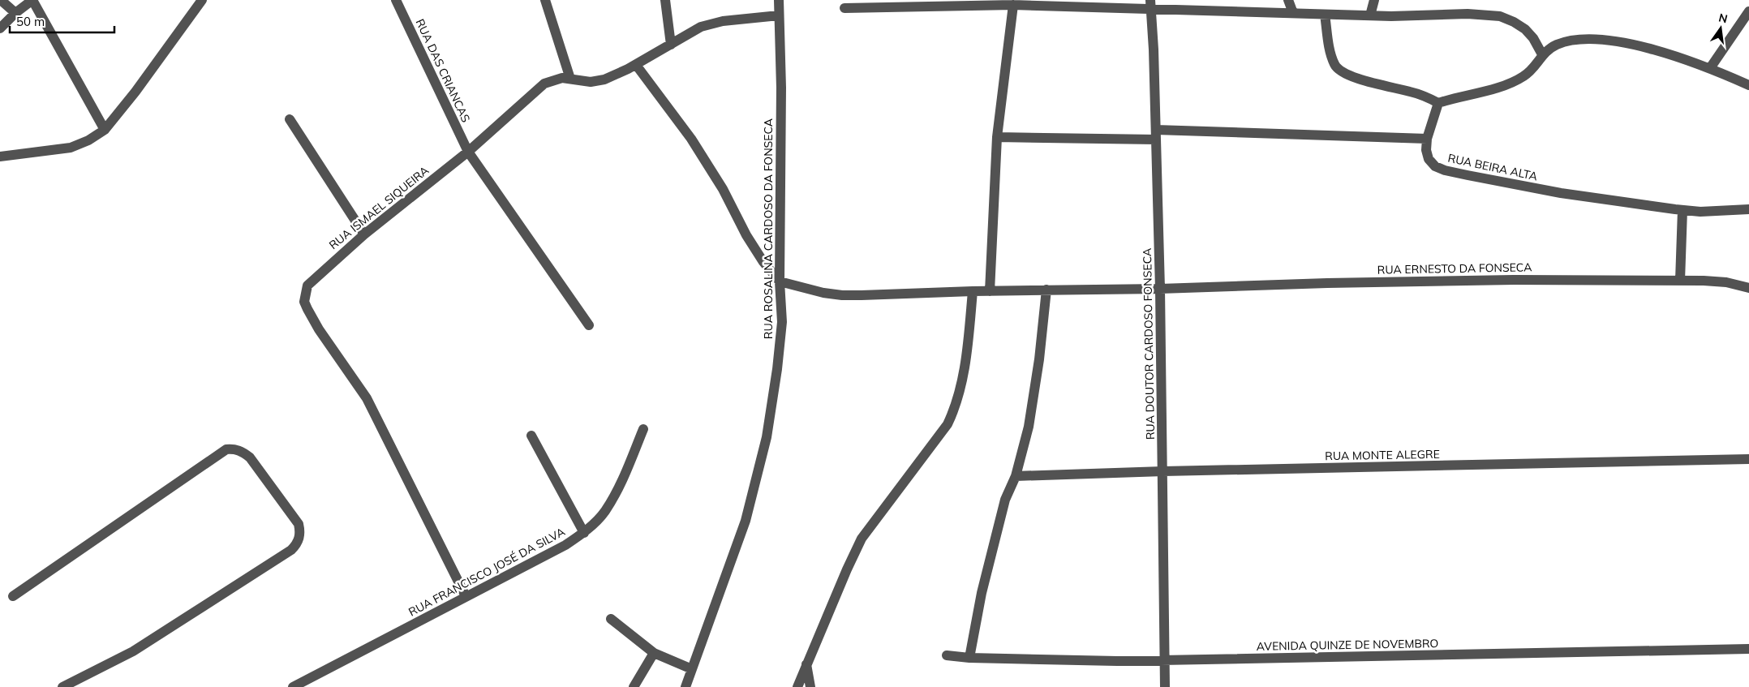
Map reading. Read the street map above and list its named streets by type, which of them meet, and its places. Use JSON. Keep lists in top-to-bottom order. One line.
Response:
{"streets":{"street":["RUA DAS CRIANCAS","RUA BEIRA ALTA","RUA ISMAEL SIQUEIRA","RUA ROSALINA CARDOSO DA FONSECA","RUA ERNESTO DA FONSECA","RUA DOUTOR CARDOSO FONSECA","RUA MONTE ALEGRE","RUA FRANCISCO JOSÉ DA SILVA","AVENIDA QUINZE DE NOVEMBRO"]},"crossings":[["RUA DAS CRIANCAS","RUA ISMAEL SIQUEIRA"],["RUA ISMAEL SIQUEIRA","RUA ROSALINA CARDOSO DA FONSECA"],["RUA ISMAEL SIQUEIRA","RUA FRANCISCO JOSÉ DA SILVA"],["RUA ROSALINA CARDOSO DA FONSECA","RUA ERNESTO DA FONSECA"],["RUA ERNESTO DA FONSECA","RUA DOUTOR CARDOSO FONSECA"],["RUA DOUTOR CARDOSO FONSECA","RUA MONTE ALEGRE"],["RUA DOUTOR CARDOSO FONSECA","AVENIDA QUINZE DE NOVEMBRO"]],"scale_bar":"50 m","north":"top"}
